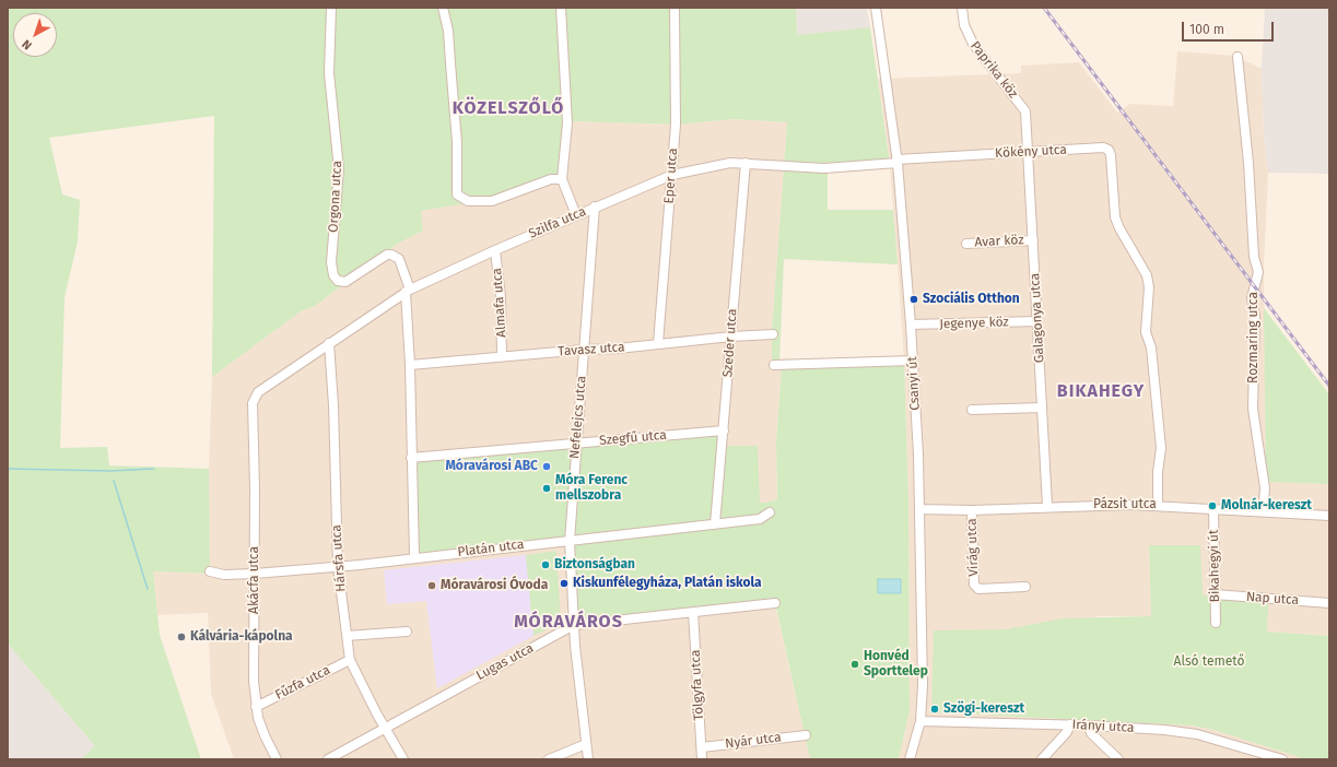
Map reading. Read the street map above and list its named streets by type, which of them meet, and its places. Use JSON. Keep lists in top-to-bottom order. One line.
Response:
{"streets":{"street":["Paprika köz","Kökény utca","Eper utca","Orgona utca","Szilfa utca","Avar köz","Almafa utca","Galagonya utca","Jegenye köz","Rozmaring utca","Szeder utca","Tavasz utca","Csanyi út","Nefelejcs utca","Szegfű utca","Pázsit utca","Virág utca","Platán utca","Hársfa utca","Bikahegyi út","Akácfa utca","Nap utca","Lugas utca","Fűzfa utca","Tölgyfa utca","Irányi utca","Nyár utca"]},"crossings":[["Paprika köz","Galagonya utca"],["Kökény utca","Szilfa utca"],["Kökény utca","Galagonya utca"],["Kökény utca","Csanyi út"],["Kökény utca","Pázsit utca"],["Eper utca","Szilfa utca"],["Eper utca","Tavasz utca"],["Orgona utca","Szilfa utca"],["Orgona utca","Tavasz utca"],["Orgona utca","Szegfű utca"],["Orgona utca","Platán utca"],["Szilfa utca","Almafa utca"],["Szilfa utca","Szeder utca"],["Szilfa utca","Csanyi út"],["Szilfa utca","Nefelejcs utca"],["Szilfa utca","Hársfa utca"],["Szilfa utca","Akácfa utca"],["Avar köz","Galagonya utca"],["Almafa utca","Tavasz utca"],["Galagonya utca","Jegenye köz"],["Galagonya utca","Pázsit utca"],["Jegenye köz","Csanyi út"],["Rozmaring utca","Pázsit utca"],["Szeder utca","Tavasz utca"],["Szeder utca","Szegfű utca"],["Szeder utca","Platán utca"],["Tavasz utca","Nefelejcs utca"],["Csanyi út","Pázsit utca"],["Csanyi út","Irányi utca"],["Nefelejcs utca","Szegfű utca"],["Nefelejcs utca","Platán utca"],["Nefelejcs utca","Lugas utca"],["Pázsit utca","Virág utca"],["Pázsit utca","Bikahegyi út"],["Platán utca","Hársfa utca"],["Platán utca","Akácfa utca"],["Hársfa utca","Lugas utca"],["Hársfa utca","Fűzfa utca"],["Bikahegyi út","Nap utca"],["Akácfa utca","Fűzfa utca"],["Lugas utca","Tölgyfa utca"],["Tölgyfa utca","Nyár utca"]],"districts":["KÖZELSZŐLŐ","BIKAHEGY","MÓRAVÁROS"],"parks":["Alsó temető"],"places":["Szociális Otthon","Móravárosi ABC","Móra Ferenc mellszobra","Molnár-kereszt","Biztonságban","Kiskunfélegyháza, Platán iskola","Móravárosi Óvoda","Kálvária-kápolna","Honvéd Sporttelep","Szögi-kereszt"],"scale_bar":"100 m","north":"bottom left"}
